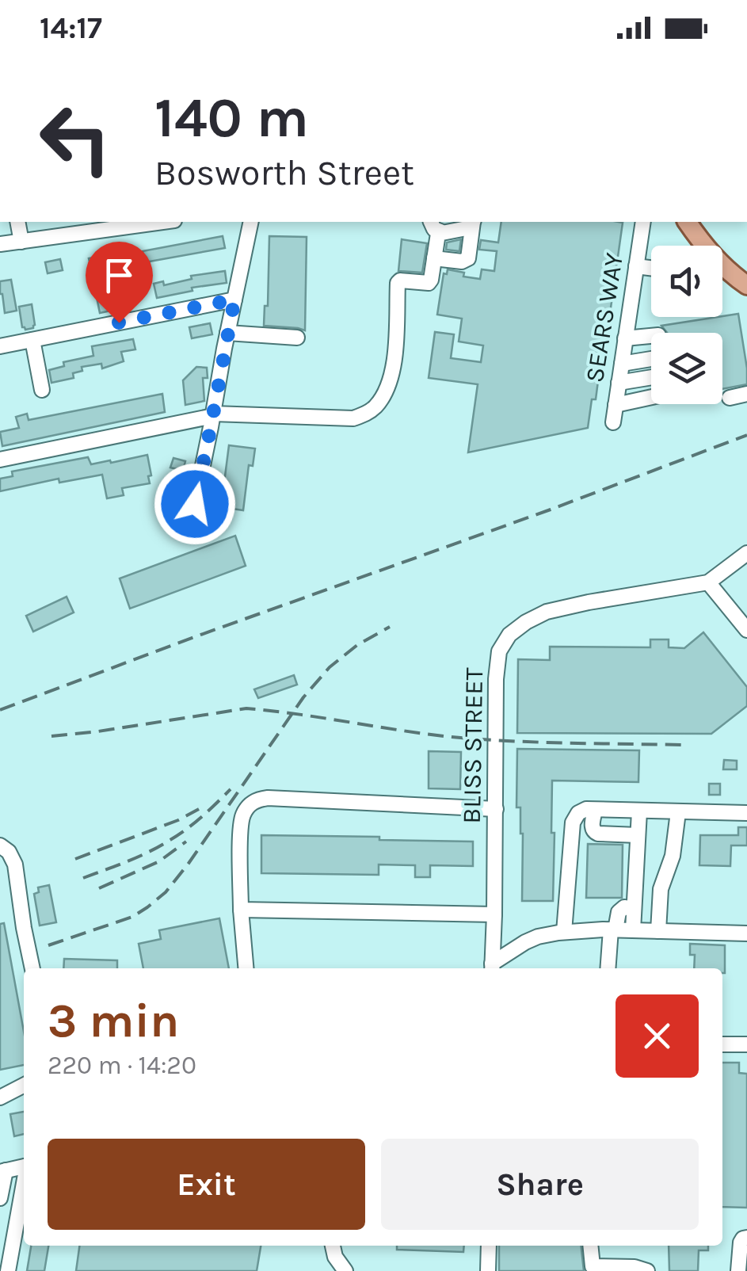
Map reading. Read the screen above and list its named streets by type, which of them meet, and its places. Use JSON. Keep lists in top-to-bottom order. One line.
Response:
{"streets":{"street":["SEARS WAY","BLISS STREET"]},"page":{"status":"14:17","turn":["140 m","Bosworth Street"],"heading":["3 min","220 m · 14:20"],"buttons":["Exit","Share"]}}
